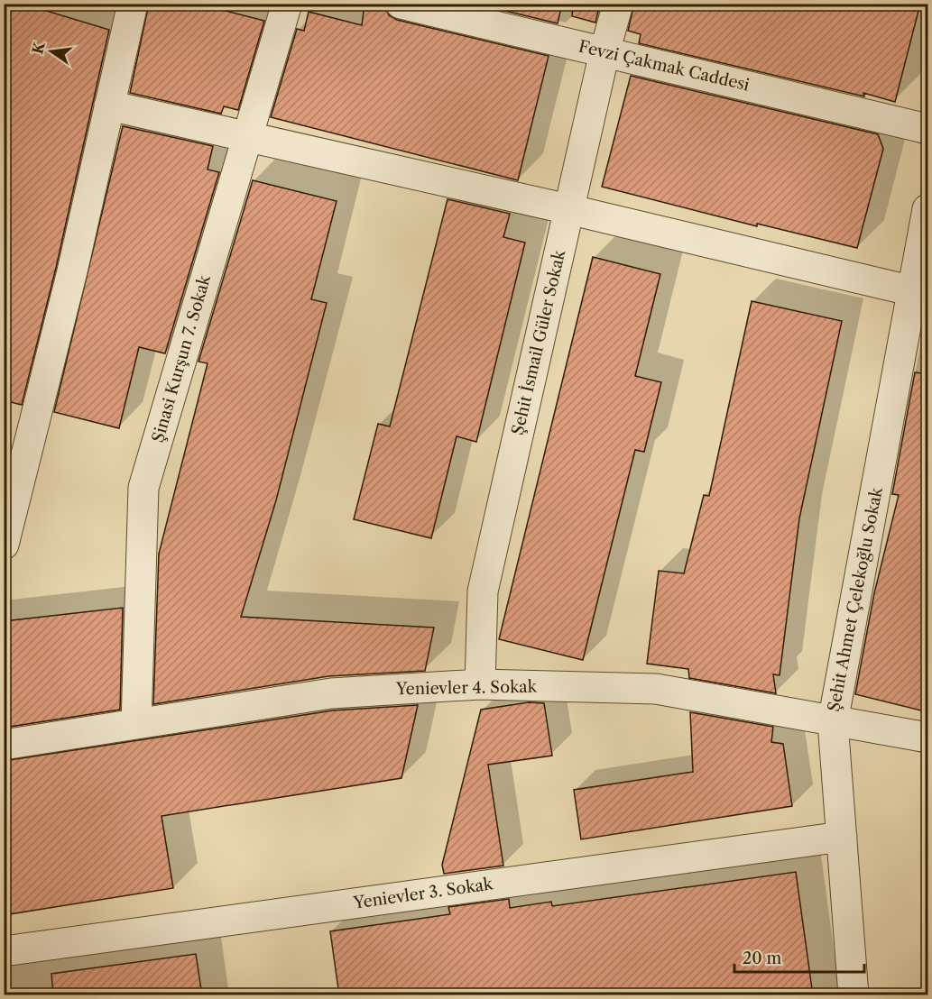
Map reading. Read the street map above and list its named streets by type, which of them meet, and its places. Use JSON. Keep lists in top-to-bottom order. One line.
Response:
{"streets":{"street":["Fevzi Çakmak Caddesi","Şehit İsmail Güler Sokak","Şinasi Kurşun 7. Sokak","Şehit Ahmet Çelekoğlu Sokak","Yenievler 4. Sokak","Yenievler 3. Sokak"]},"crossings":[["Fevzi Çakmak Caddesi","Şehit İsmail Güler Sokak"],["Şehit İsmail Güler Sokak","Yenievler 4. Sokak"],["Şinasi Kurşun 7. Sokak","Yenievler 4. Sokak"],["Şehit Ahmet Çelekoğlu Sokak","Yenievler 4. Sokak"],["Şehit Ahmet Çelekoğlu Sokak","Yenievler 3. Sokak"]],"scale_bar":"20 m","north":"left"}
